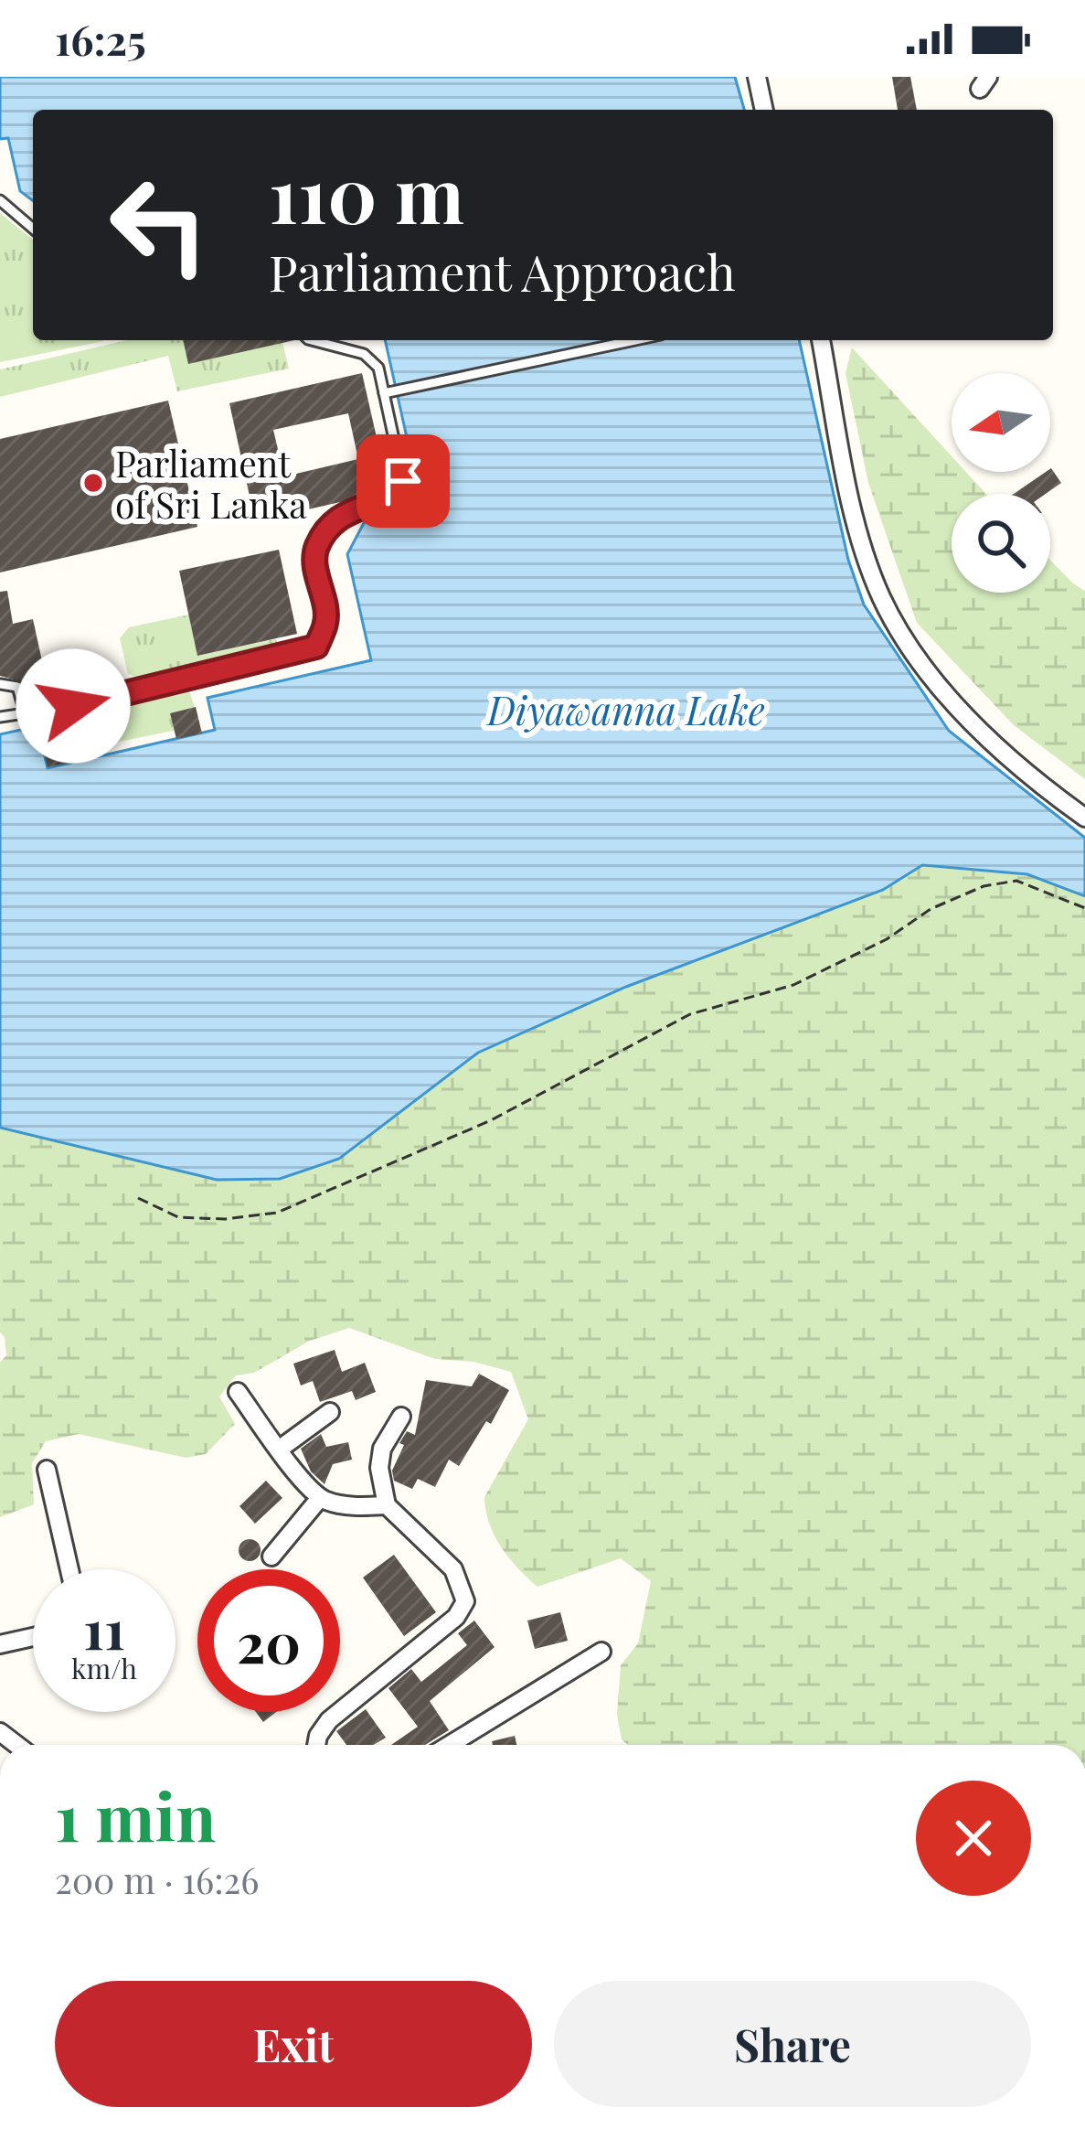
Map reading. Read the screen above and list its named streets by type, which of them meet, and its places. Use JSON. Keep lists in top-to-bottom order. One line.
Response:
{"water":["Diyawanna Lake"],"places":["Parliament of Sri Lanka"],"north":"left","page":{"status":"16:25","turn":["110 m","Parliament Approach"],"speed":"11 km/h","limit":"20","heading":["1 min","200 m · 16:26"],"buttons":["Exit","Share"]}}
